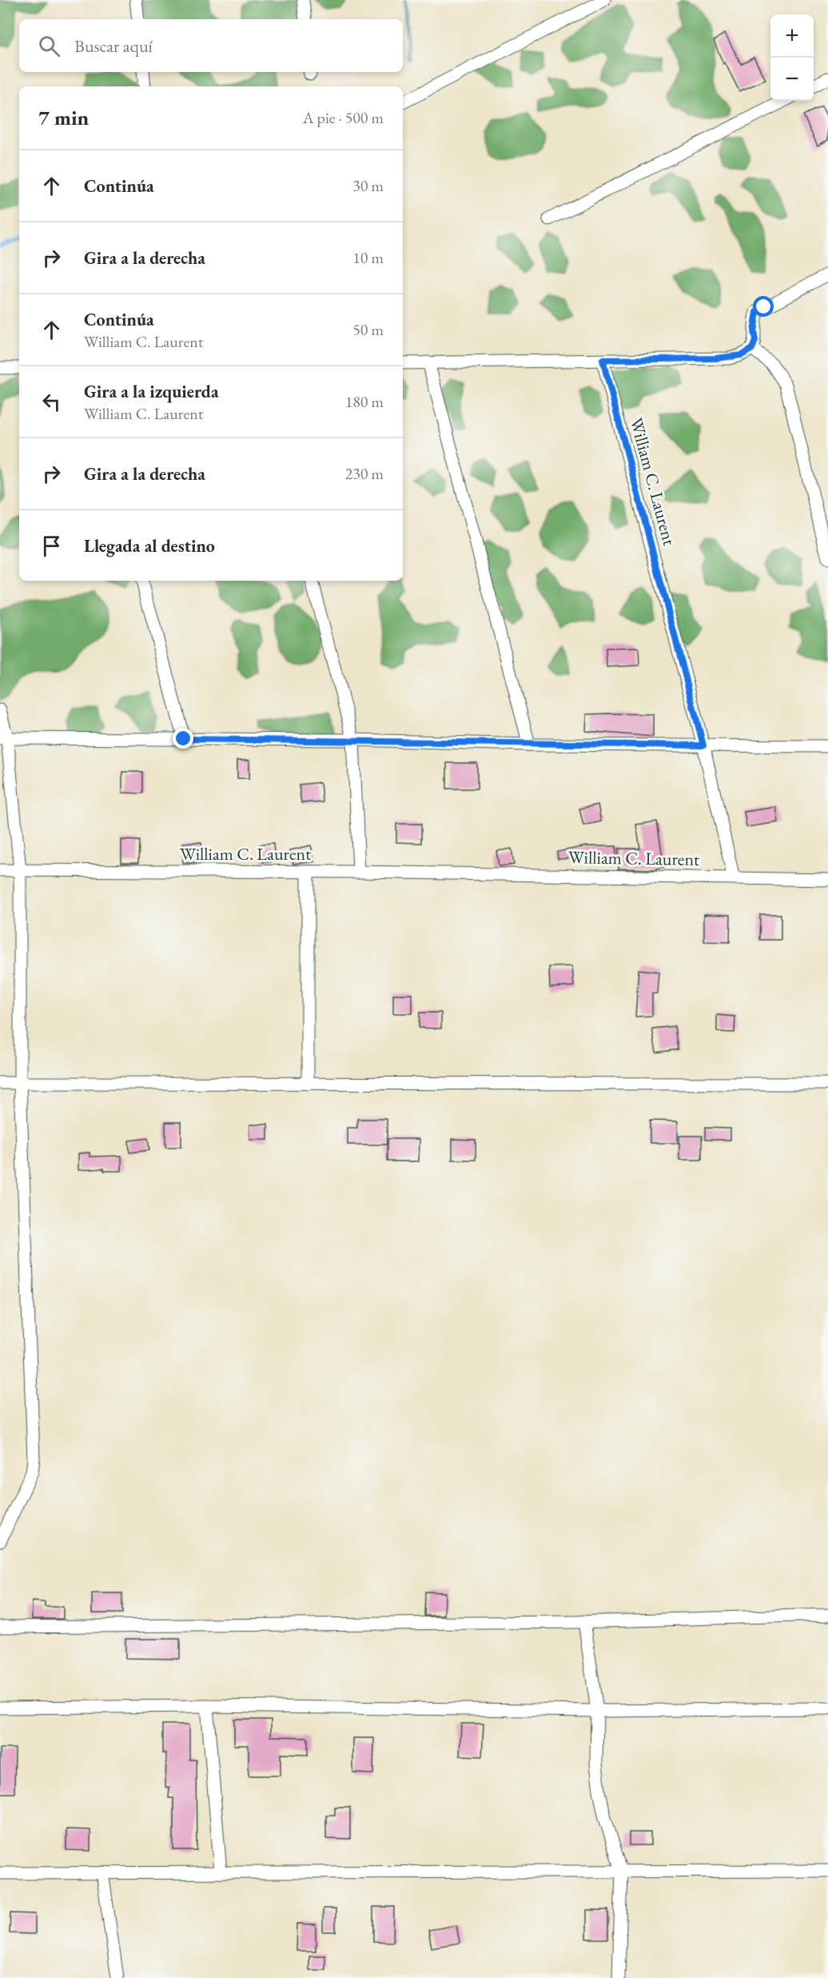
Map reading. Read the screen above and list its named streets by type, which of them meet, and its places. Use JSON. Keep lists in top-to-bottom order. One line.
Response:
{"streets":{"street":["William C. Laurent"]},"page":{"map_buttons":["+","−"],"search":"Buscar aquí","heading":["7 min","A pie · 500 m"],"list":[["Continúa","30 m"],["Gira a la derecha","10 m"],["Continúa","William C. Laurent","50 m"],["Gira a la izquierda","William C. Laurent","180 m"],["Gira a la derecha","230 m"],"Llegada al destino"]}}
